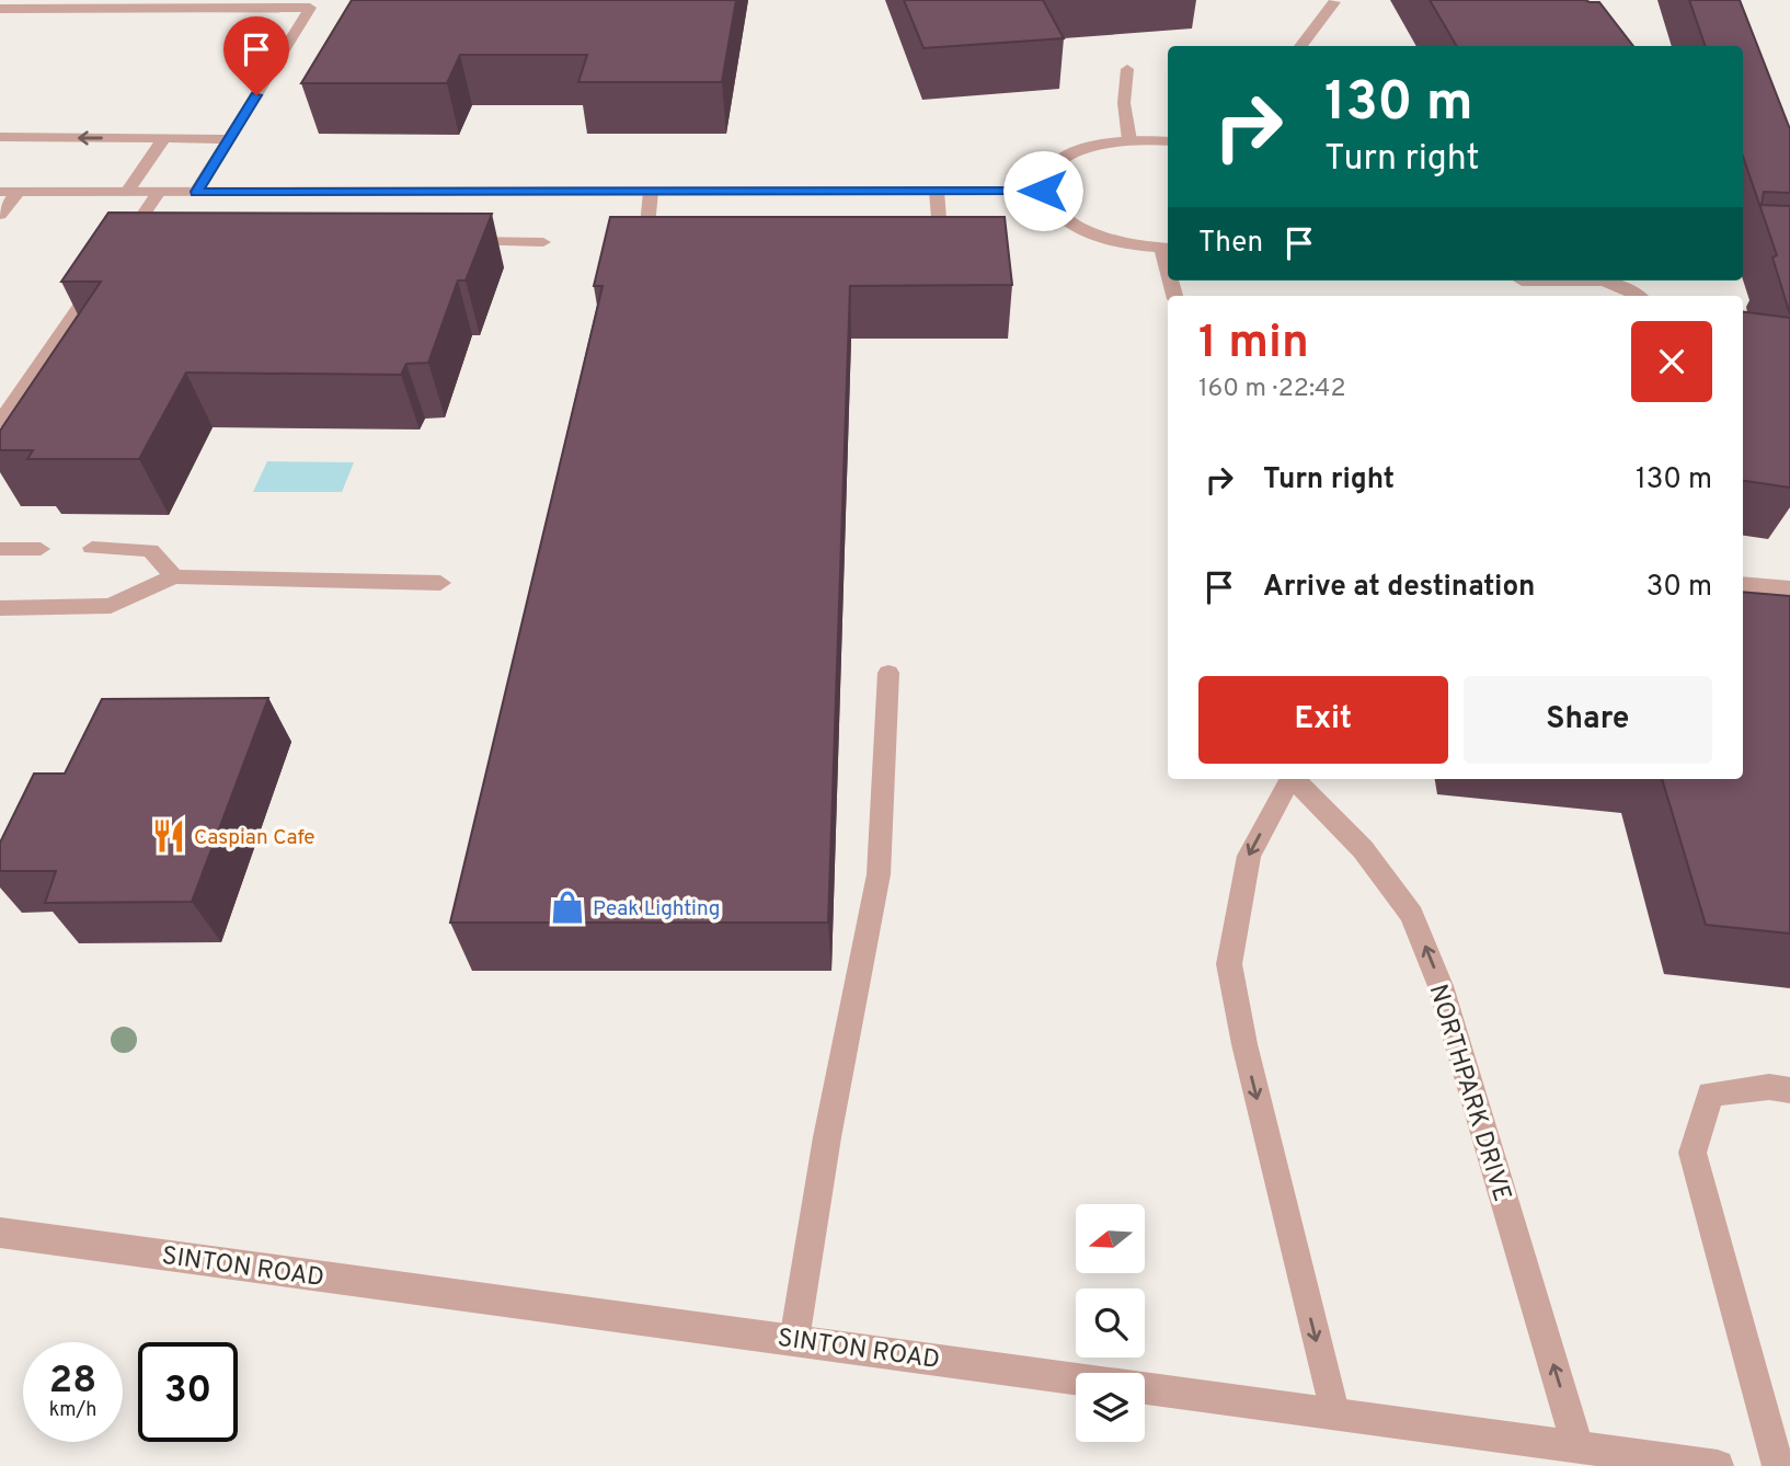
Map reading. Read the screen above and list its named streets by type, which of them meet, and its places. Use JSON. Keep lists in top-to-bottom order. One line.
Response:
{"streets":{"street":["NORTHPARK DRIVE","SINTON ROAD"]},"crossings":[["NORTHPARK DRIVE","SINTON ROAD"]],"places":{"restaurant":["Caspian Cafe"],"shop":["Peak Lighting"]},"north":"left","page":{"turn":["130 m","Turn right"],"then":"Then","heading":["1 min","160 m · 22:42"],"list":[{"name":"Turn right","value":"130 m"},{"name":"Arrive at destination","value":"30 m"}],"buttons":["Exit","Share"],"speed":"28 km/h","limit":"30"}}
